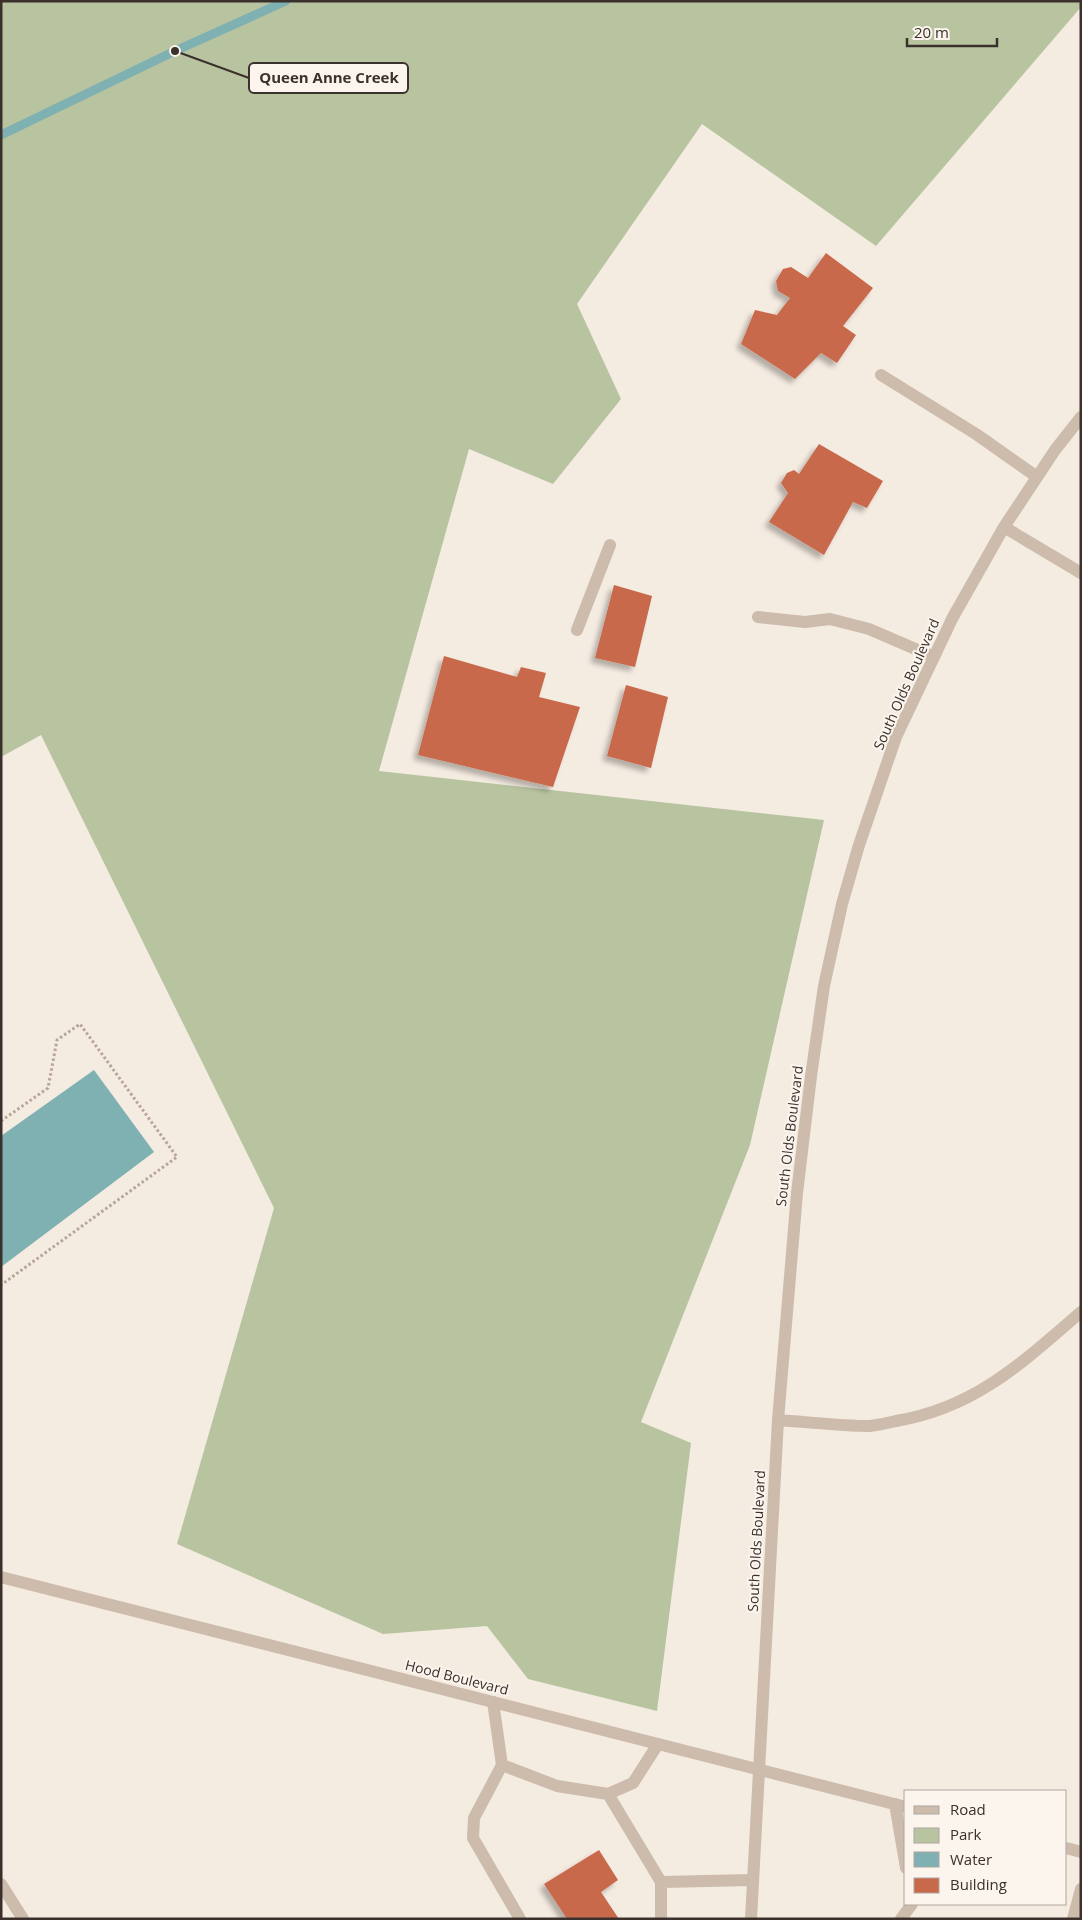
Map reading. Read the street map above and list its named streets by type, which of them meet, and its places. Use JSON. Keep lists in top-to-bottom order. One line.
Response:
{"streets":{"street":["South Olds Boulevard","Hood Boulevard"]},"crossings":[["South Olds Boulevard","Hood Boulevard"]],"places":["Queen Anne Creek"],"legend":["Road","Park","Water","Building"],"scale_bar":"20 m"}
